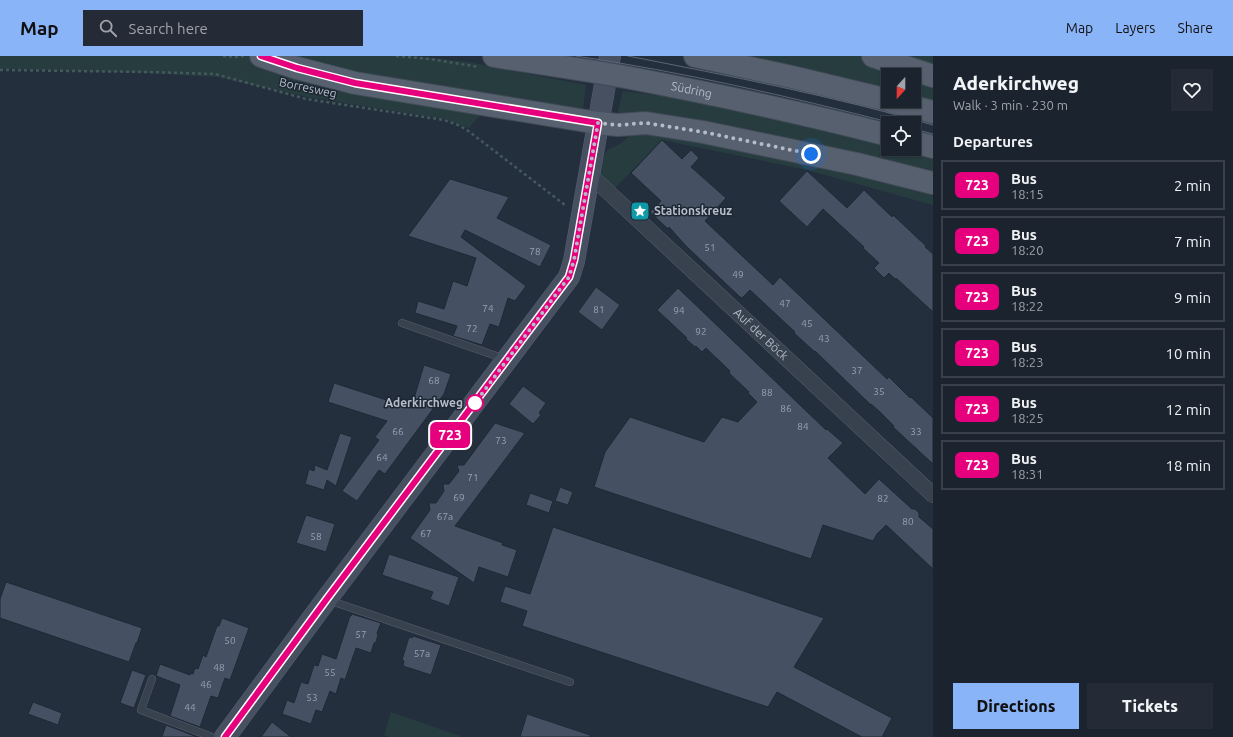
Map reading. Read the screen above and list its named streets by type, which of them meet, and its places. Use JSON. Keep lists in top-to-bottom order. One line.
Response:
{"streets":{"main road":["Südring"],"street":["Auf der Böck"],"path":["Borresweg"]},"places":{"place":["Stationskreuz"],"other":["Aderkirchweg"]},"lines":["bus line 723"],"house_numbers":["51","78","49","47","74","81","94","45","72","92","43","37","68","35","88","86","84","66","33","73","64","71","69","82","67a","80","67","58","57","50","57a","48","55","46","53","44"],"north":"bottom","page":{"header":"Map","search":"Search here","nav":["Map","Layers","Share"],"on_map":"723","heading":[["Aderkirchweg","Walk · 3 min · 230 m"],"Departures"],"list":[{"mark":"723","name":"Bus","note":"18:15","value":"2 min"},{"mark":"723","name":"Bus","note":"18:20","value":"7 min"},{"mark":"723","name":"Bus","note":"18:22","value":"9 min"},{"mark":"723","name":"Bus","note":"18:23","value":"10 min"},{"mark":"723","name":"Bus","note":"18:25","value":"12 min"},{"mark":"723","name":"Bus","note":"18:31","value":"18 min"}],"buttons":["Directions","Tickets"]}}
